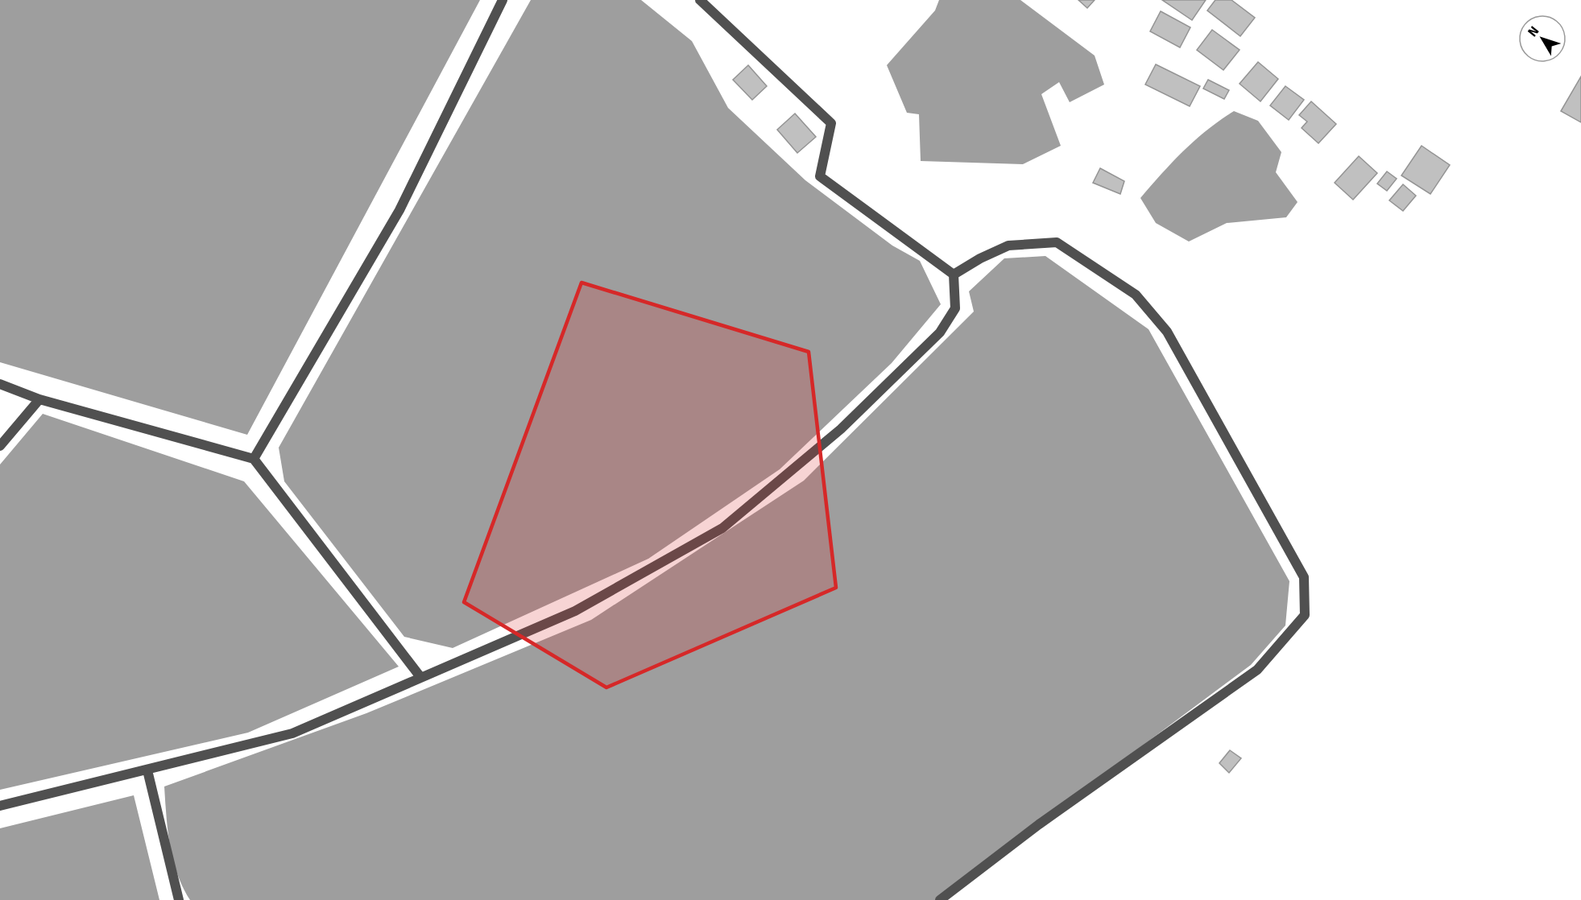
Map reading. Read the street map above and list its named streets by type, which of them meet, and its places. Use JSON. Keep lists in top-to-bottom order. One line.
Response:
{"north":"top left"}
